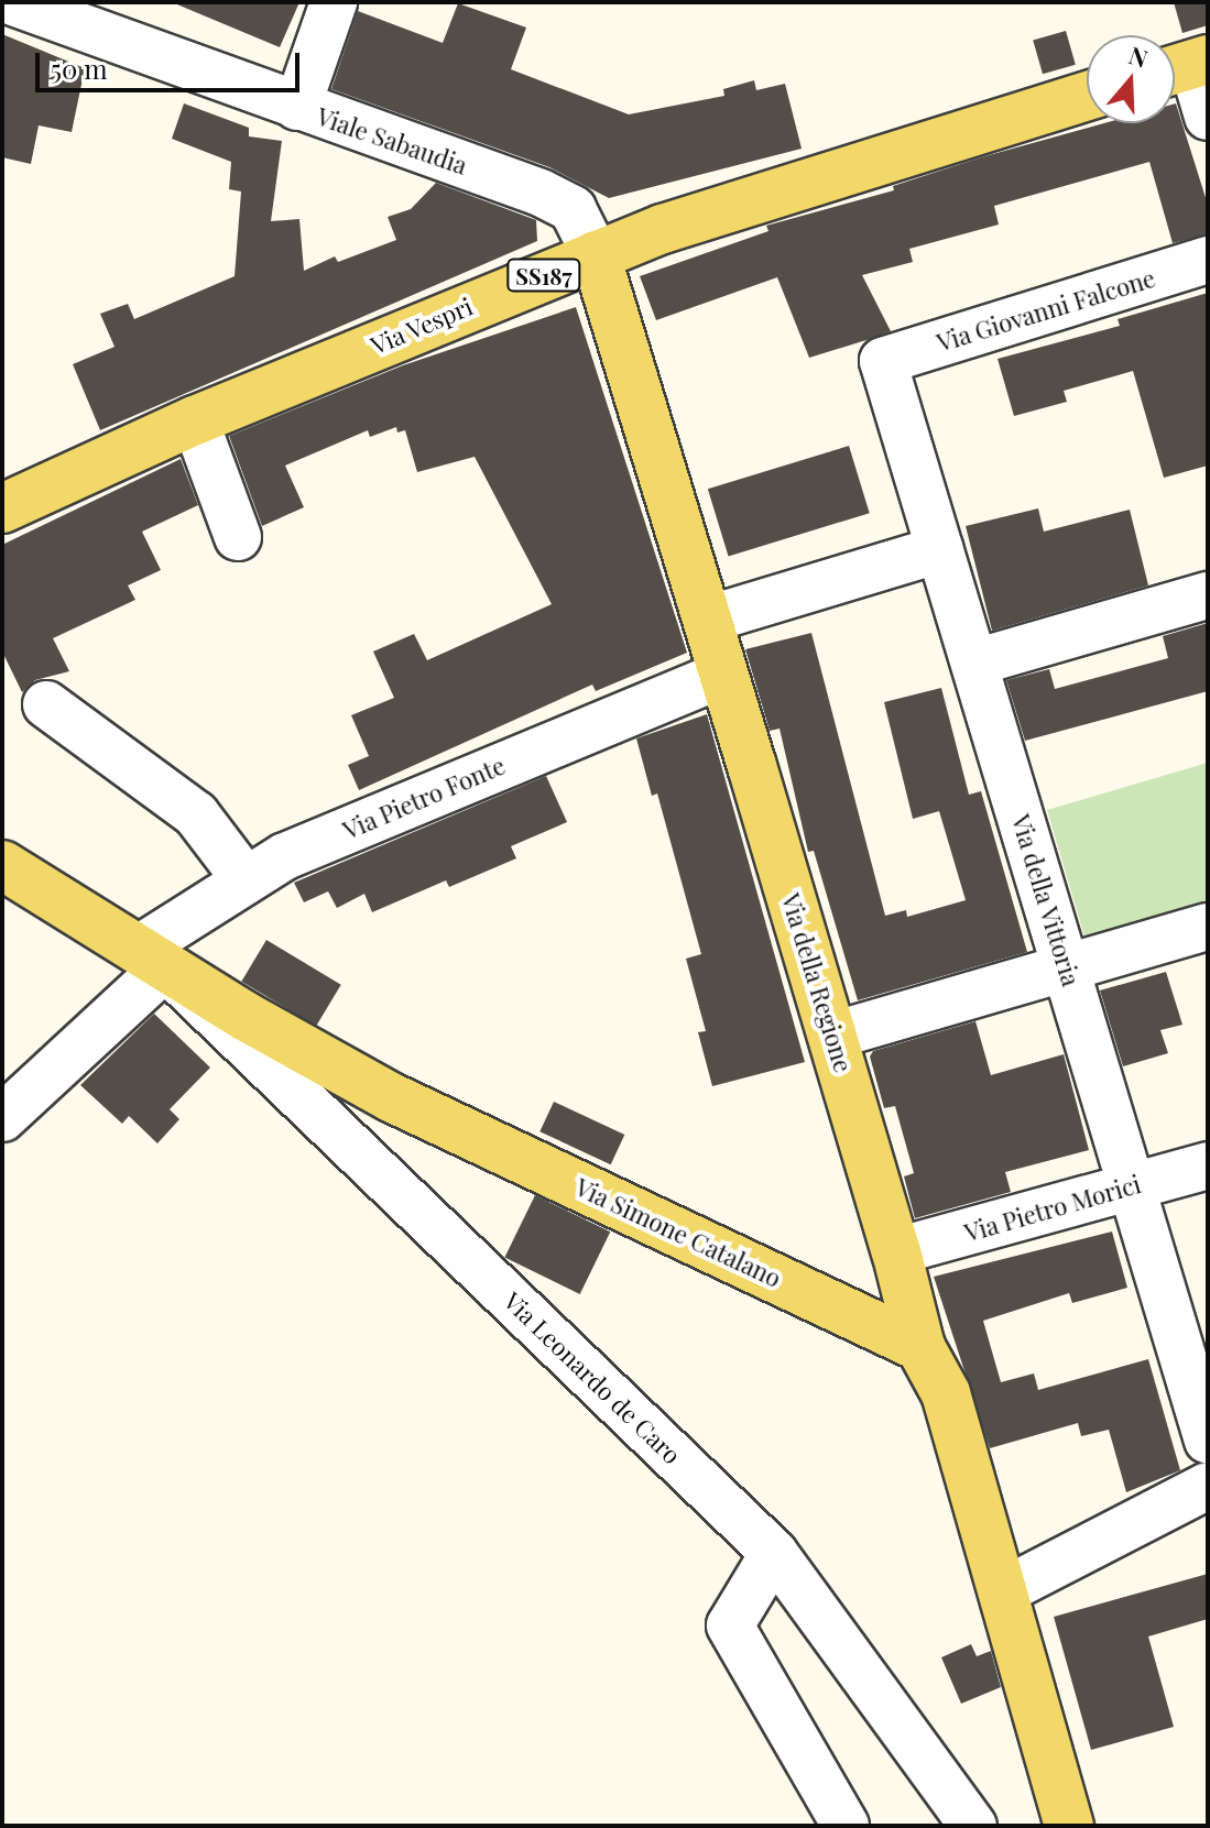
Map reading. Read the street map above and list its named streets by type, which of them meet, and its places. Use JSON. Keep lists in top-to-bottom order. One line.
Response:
{"streets":{"main road":["SS187","Via Vespri","Via della Regione","Via Simone Catalano"],"street":["Viale Sabaudia","Via Giovanni Falcone","Via Pietro Fonte","Via della Vittoria","Via Pietro Morici","Via Leonardo de Caro"]},"crossings":[["Viale Sabaudia","Via Vespri"],["Viale Sabaudia","Via della Regione"],["Via Giovanni Falcone","Via della Vittoria"],["Via Vespri","Via della Regione"],["Via Pietro Fonte","Via della Regione"],["Via Pietro Fonte","Via Simone Catalano"],["Via Pietro Fonte","Via Leonardo de Caro"],["Via della Vittoria","Via Pietro Morici"],["Via della Regione","Via Pietro Morici"],["Via della Regione","Via Simone Catalano"],["Via Simone Catalano","Via Leonardo de Caro"]],"scale_bar":"50 m","north":"top"}
